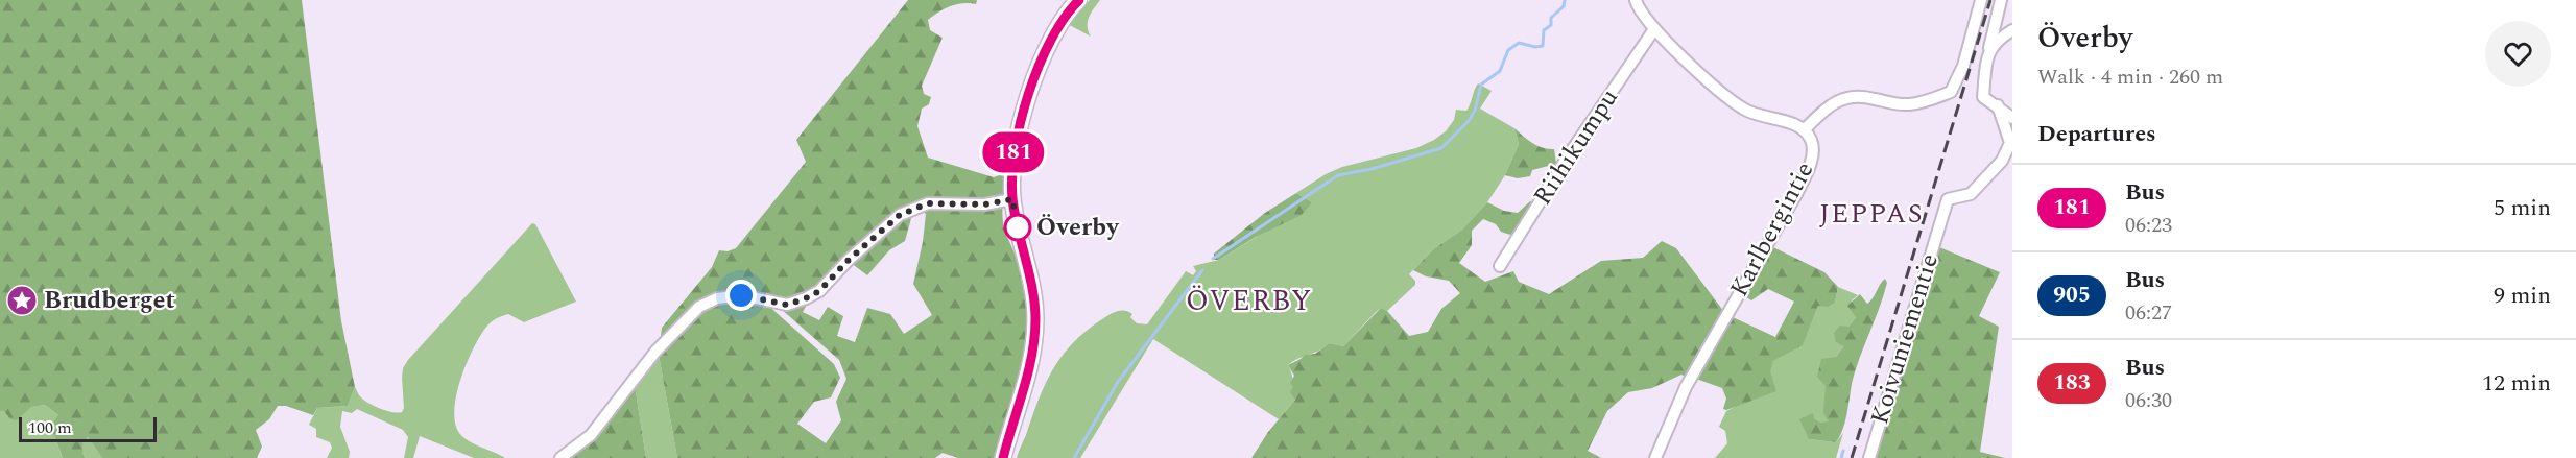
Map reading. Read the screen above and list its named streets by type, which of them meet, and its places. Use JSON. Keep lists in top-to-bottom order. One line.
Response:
{"streets":{"street":["Riihikumpu","Karlbergintie","Koivuniementie"]},"crossings":[["Riihikumpu","Karlbergintie"]],"districts":["JEPPAS","ÖVERBY"],"places":{"other":["Överby"],"place":["Brudberget"]},"lines":["bus line 181"],"scale_bar":"100 m","page":{"on_map":"181","heading":[["Överby","Walk · 4 min · 260 m"],"Departures"],"list":[{"mark":"181","name":"Bus","note":"06:23","value":"5 min"},{"mark":"905","name":"Bus","note":"06:27","value":"9 min"},{"mark":"183","name":"Bus","note":"06:30","value":"12 min"}],"scale":"100 m"}}
